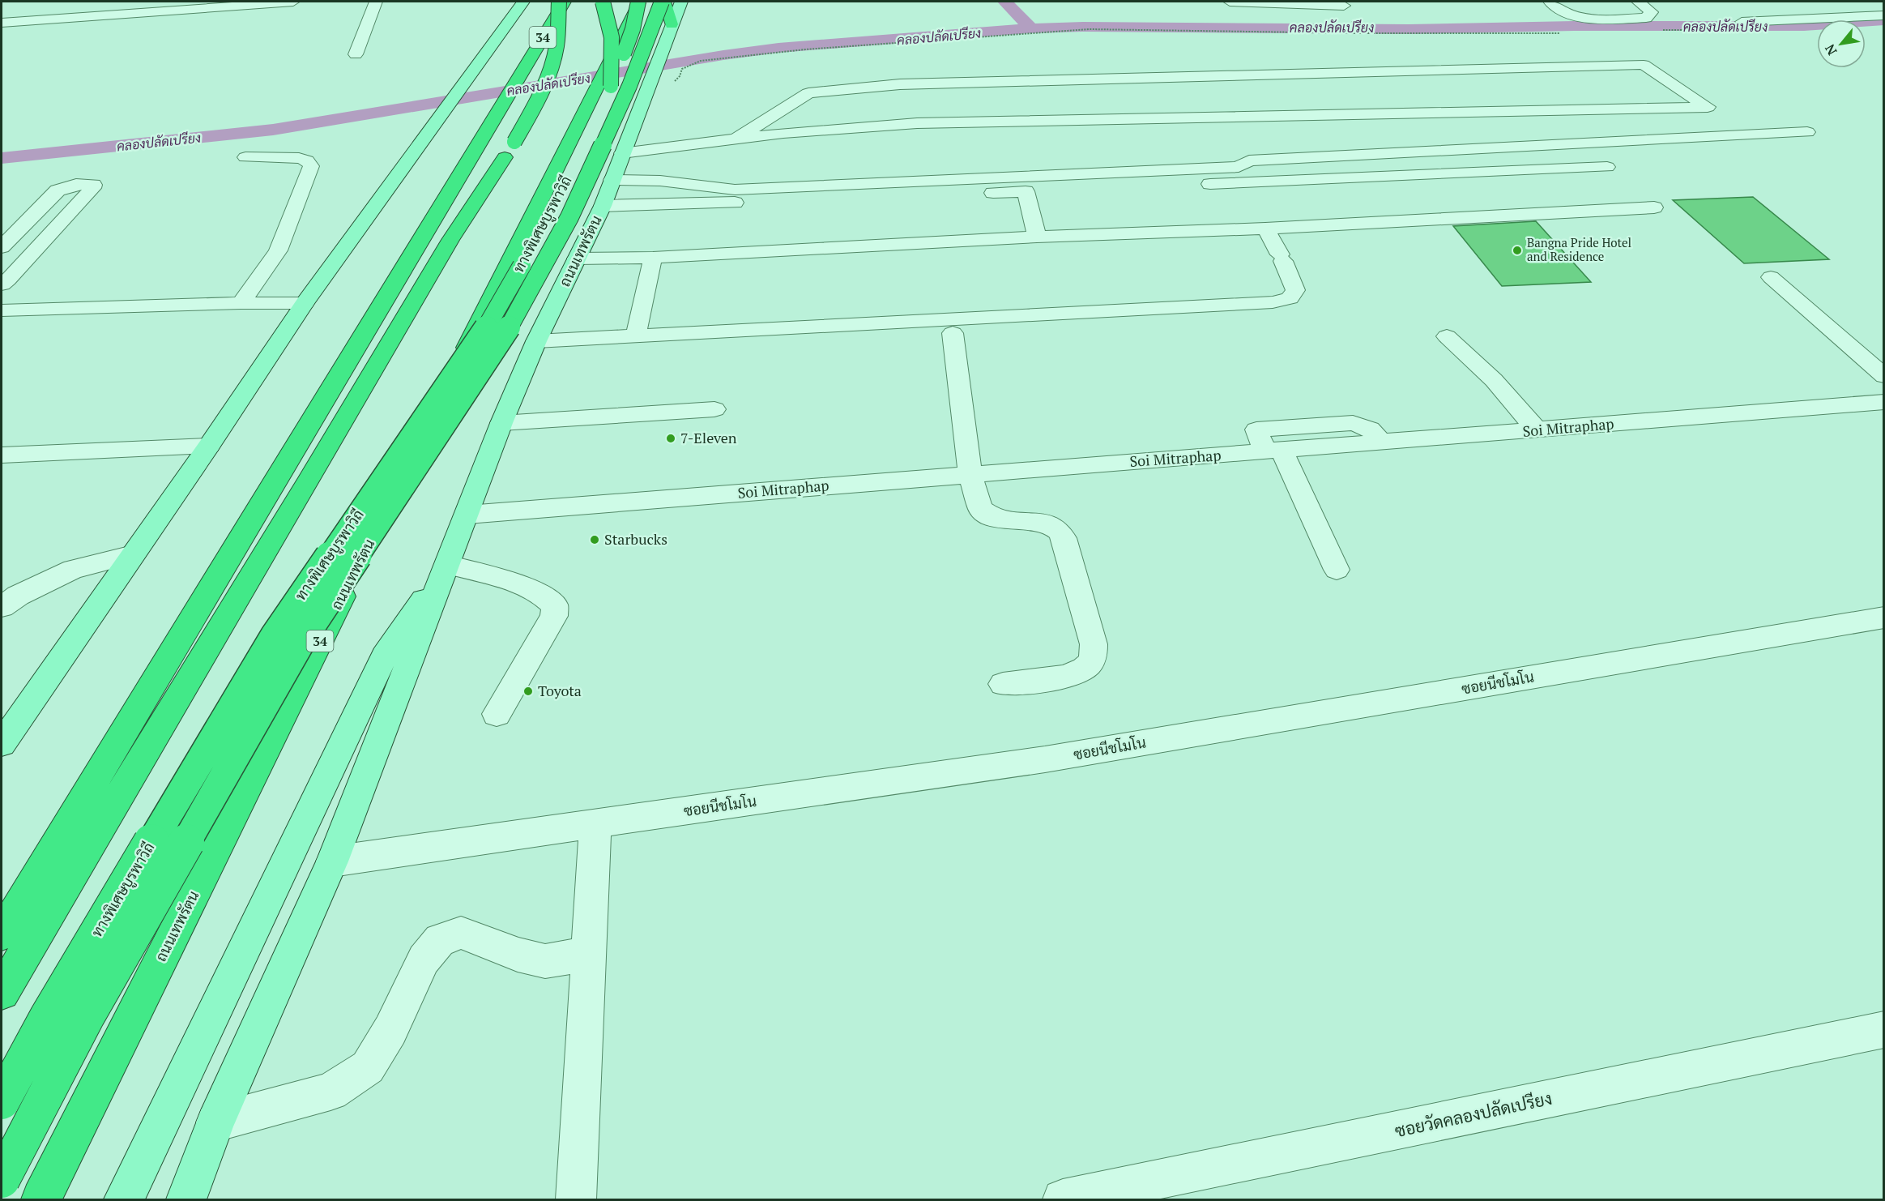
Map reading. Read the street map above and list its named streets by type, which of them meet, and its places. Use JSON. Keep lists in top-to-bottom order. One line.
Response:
{"streets":{"highway":["34","ทางพิเศษบูรพาวิถี","ถนนเทพรัตน"],"street":["Soi Mitraphap","ซอยนีชโมโน","ซอยวัดคลองปลัดเปรียง"]},"crossings":[["ทางพิเศษบูรพาวิถี","ถนนเทพรัตน"],["ถนนเทพรัตน","Soi Mitraphap"],["ถนนเทพรัตน","ซอยนีชโมโน"]],"water":["คลองปลัดเปรียง"],"places":["Bangna Pride Hotel and Residence","7-Eleven","Starbucks","Toyota"],"north":"bottom left"}
